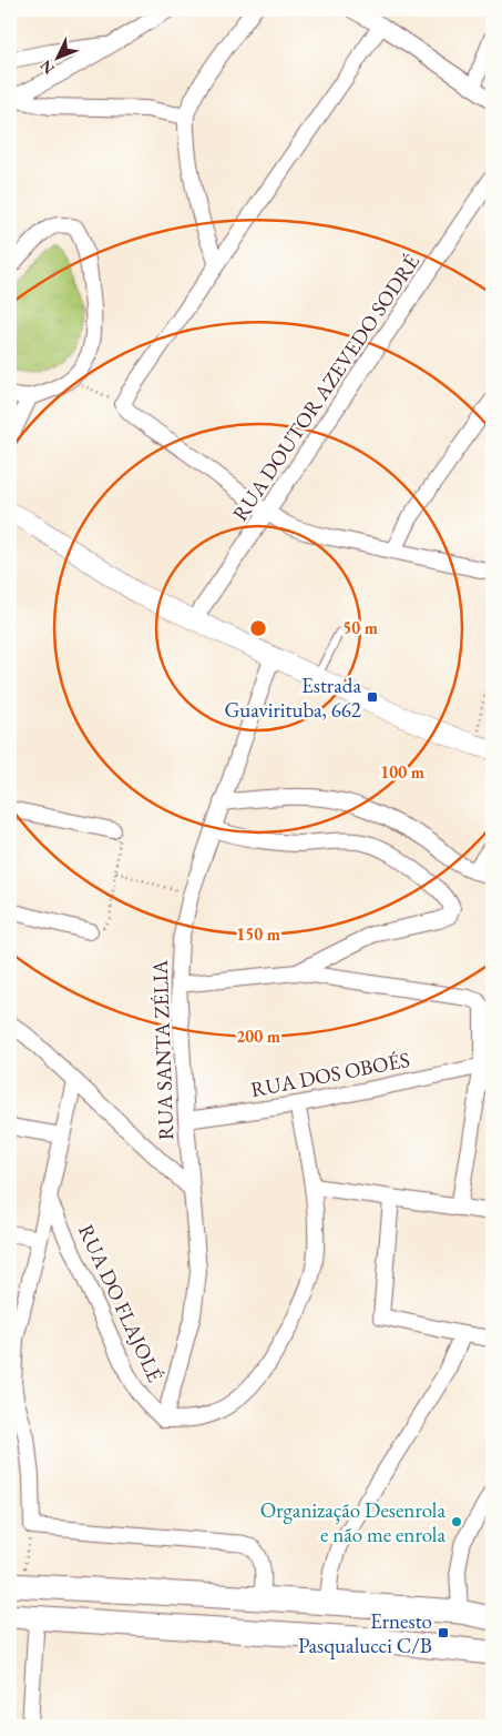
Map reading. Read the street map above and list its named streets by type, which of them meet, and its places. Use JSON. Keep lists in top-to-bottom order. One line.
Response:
{"streets":{"street":["RUA DOUTOR AZEVEDO SODRÉ","RUA SANTA ZÉLIA","RUA DOS OBOÉS","RUA DO FLAJOLÉ"]},"crossings":[["RUA SANTA ZÉLIA","RUA DOS OBOÉS"],["RUA SANTA ZÉLIA","RUA DO FLAJOLÉ"]],"places":{"transit":["Estrada Guavirituba, 662","Ernesto Pasqualucci C/B"],"other":["Organização Desenrola e não me enrola"]},"north":"bottom left","rings":["50 m","100 m","150 m","200 m"]}
